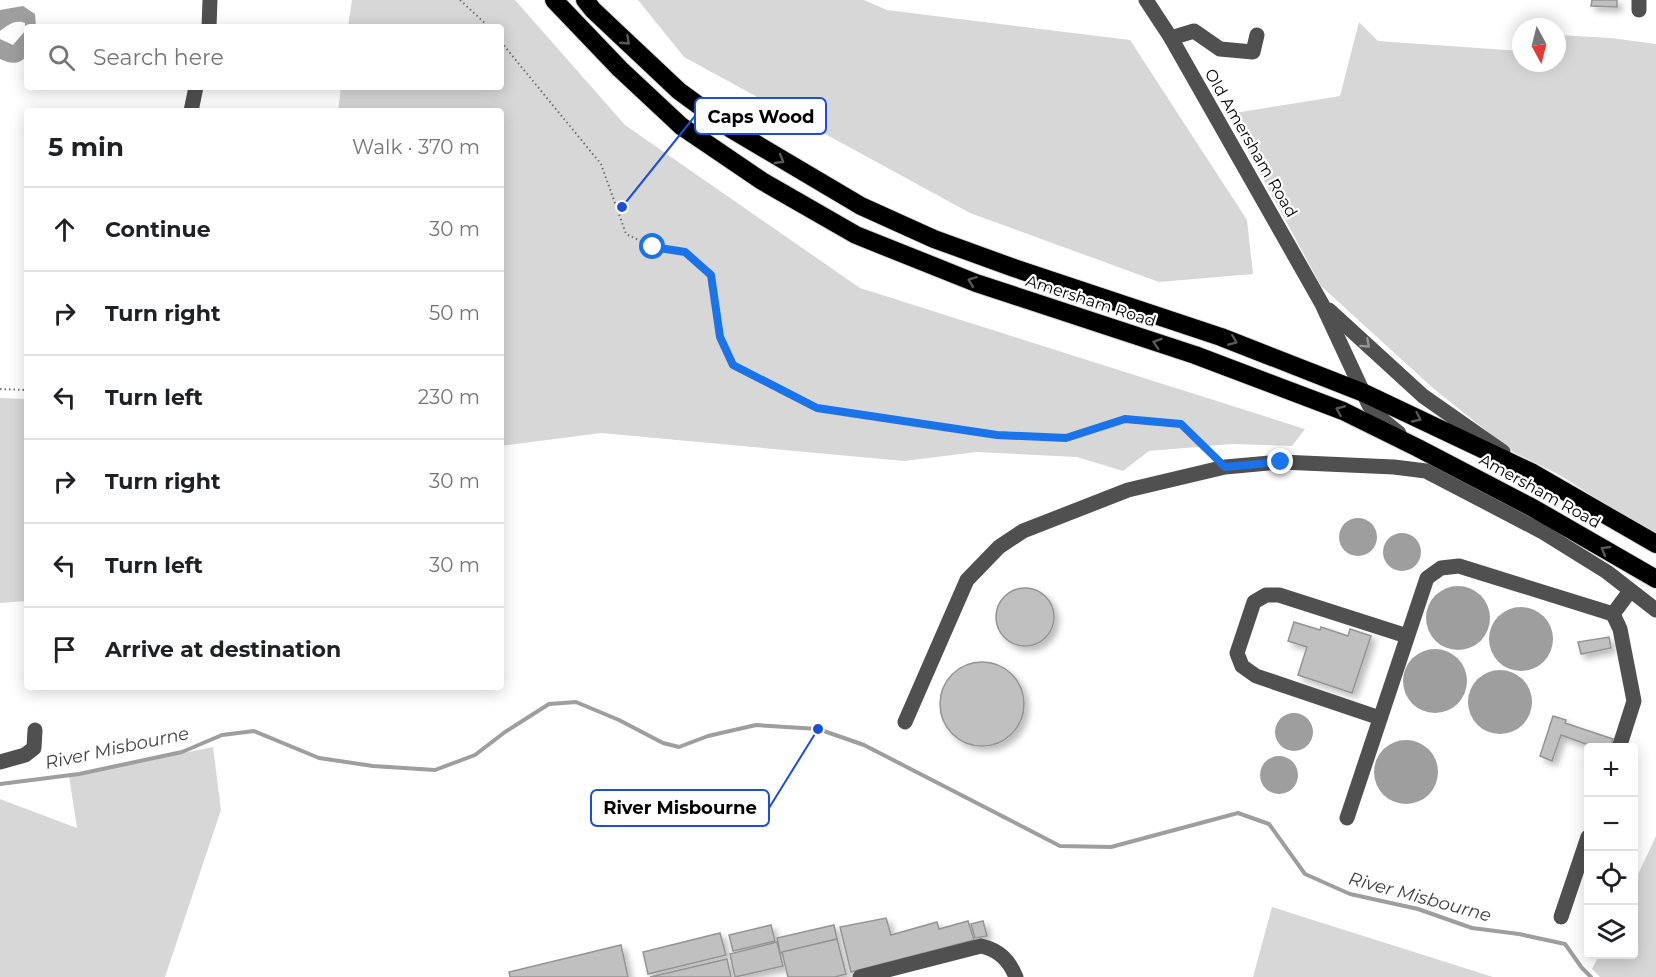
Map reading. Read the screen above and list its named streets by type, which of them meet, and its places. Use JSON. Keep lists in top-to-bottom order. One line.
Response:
{"streets":{"highway":["Amersham Road"],"street":["Old Amersham Road"]},"crossings":[["Old Amersham Road","Amersham Road"]],"water":["River Misbourne"],"places":["Caps Wood","River Misbourne"],"north":"bottom","page":{"search":"Search here","heading":["5 min","Walk · 370 m"],"list":[["Continue","30 m"],["Turn right","50 m"],["Turn left","230 m"],["Turn right","30 m"],["Turn left","30 m"],"Arrive at destination"],"map_buttons":["+","−"]}}
